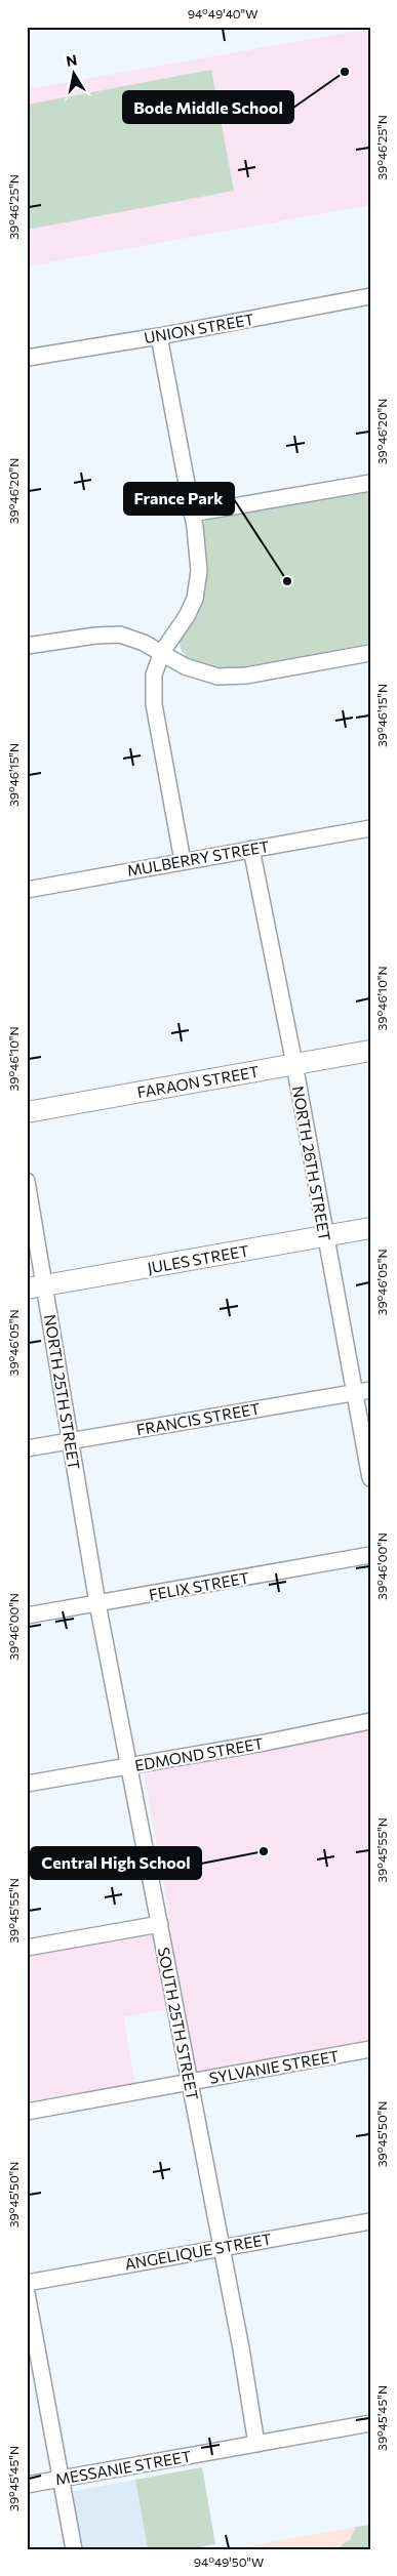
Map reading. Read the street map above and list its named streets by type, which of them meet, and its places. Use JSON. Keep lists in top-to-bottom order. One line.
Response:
{"streets":{"main road":["FARAON STREET","JULES STREET"],"street":["UNION STREET","MULBERRY STREET","NORTH 26TH STREET","NORTH 25TH STREET","FRANCIS STREET","FELIX STREET","EDMOND STREET","SOUTH 25TH STREET","SYLVANIE STREET","ANGELIQUE STREET","MESSANIE STREET"]},"crossings":[["MULBERRY STREET","NORTH 26TH STREET"],["FARAON STREET","NORTH 26TH STREET"],["NORTH 26TH STREET","JULES STREET"],["NORTH 26TH STREET","FRANCIS STREET"],["JULES STREET","NORTH 25TH STREET"],["NORTH 25TH STREET","FRANCIS STREET"],["NORTH 25TH STREET","FELIX STREET"],["NORTH 25TH STREET","SOUTH 25TH STREET"],["FELIX STREET","SOUTH 25TH STREET"],["EDMOND STREET","SOUTH 25TH STREET"],["SOUTH 25TH STREET","SYLVANIE STREET"],["SOUTH 25TH STREET","ANGELIQUE STREET"],["SOUTH 25TH STREET","MESSANIE STREET"]],"places":["Bode Middle School","France Park","Central High School"],"north":"top","coordinates":["94°49'40\"W","39°46'25\"N","39°46'20\"N","39°46'15\"N","39°46'10\"N","39°46'05\"N","39°46'00\"N","39°45'55\"N","39°45'50\"N","39°45'45\"N","94°49'50\"W"]}
